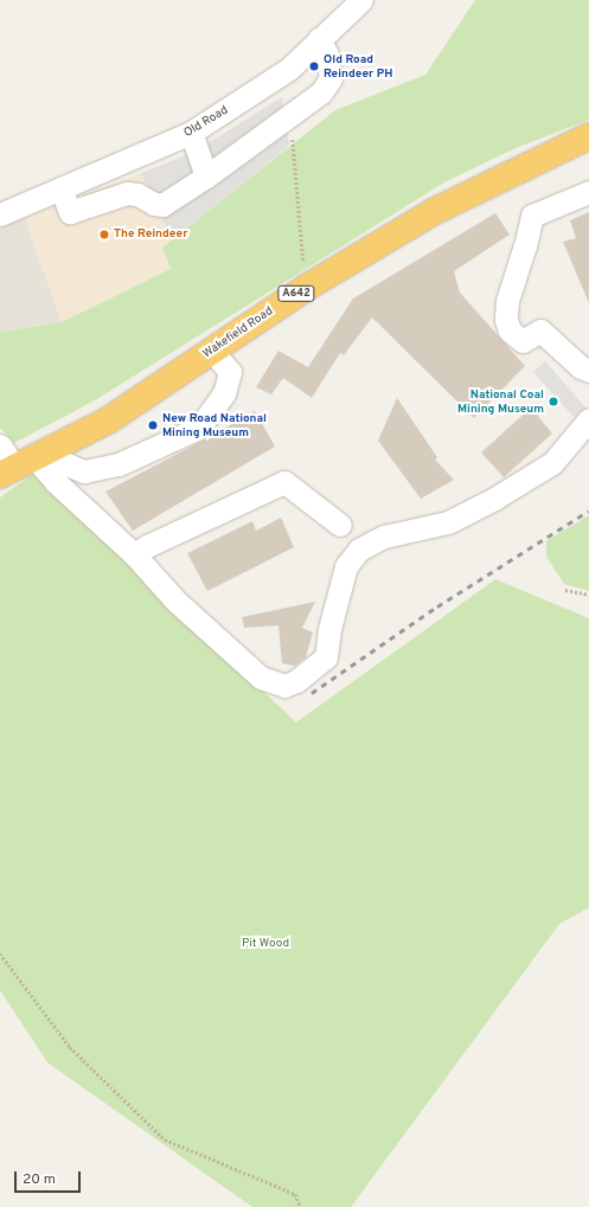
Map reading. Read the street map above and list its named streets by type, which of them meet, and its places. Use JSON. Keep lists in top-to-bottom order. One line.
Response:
{"streets":{"highway":["A642","Wakefield Road"],"street":["Old Road"]},"parks":["Pit Wood"],"places":["Old Road Reindeer PH","The Reindeer","National Coal Mining Museum","New Road National Mining Museum"],"scale_bar":"20 m"}
